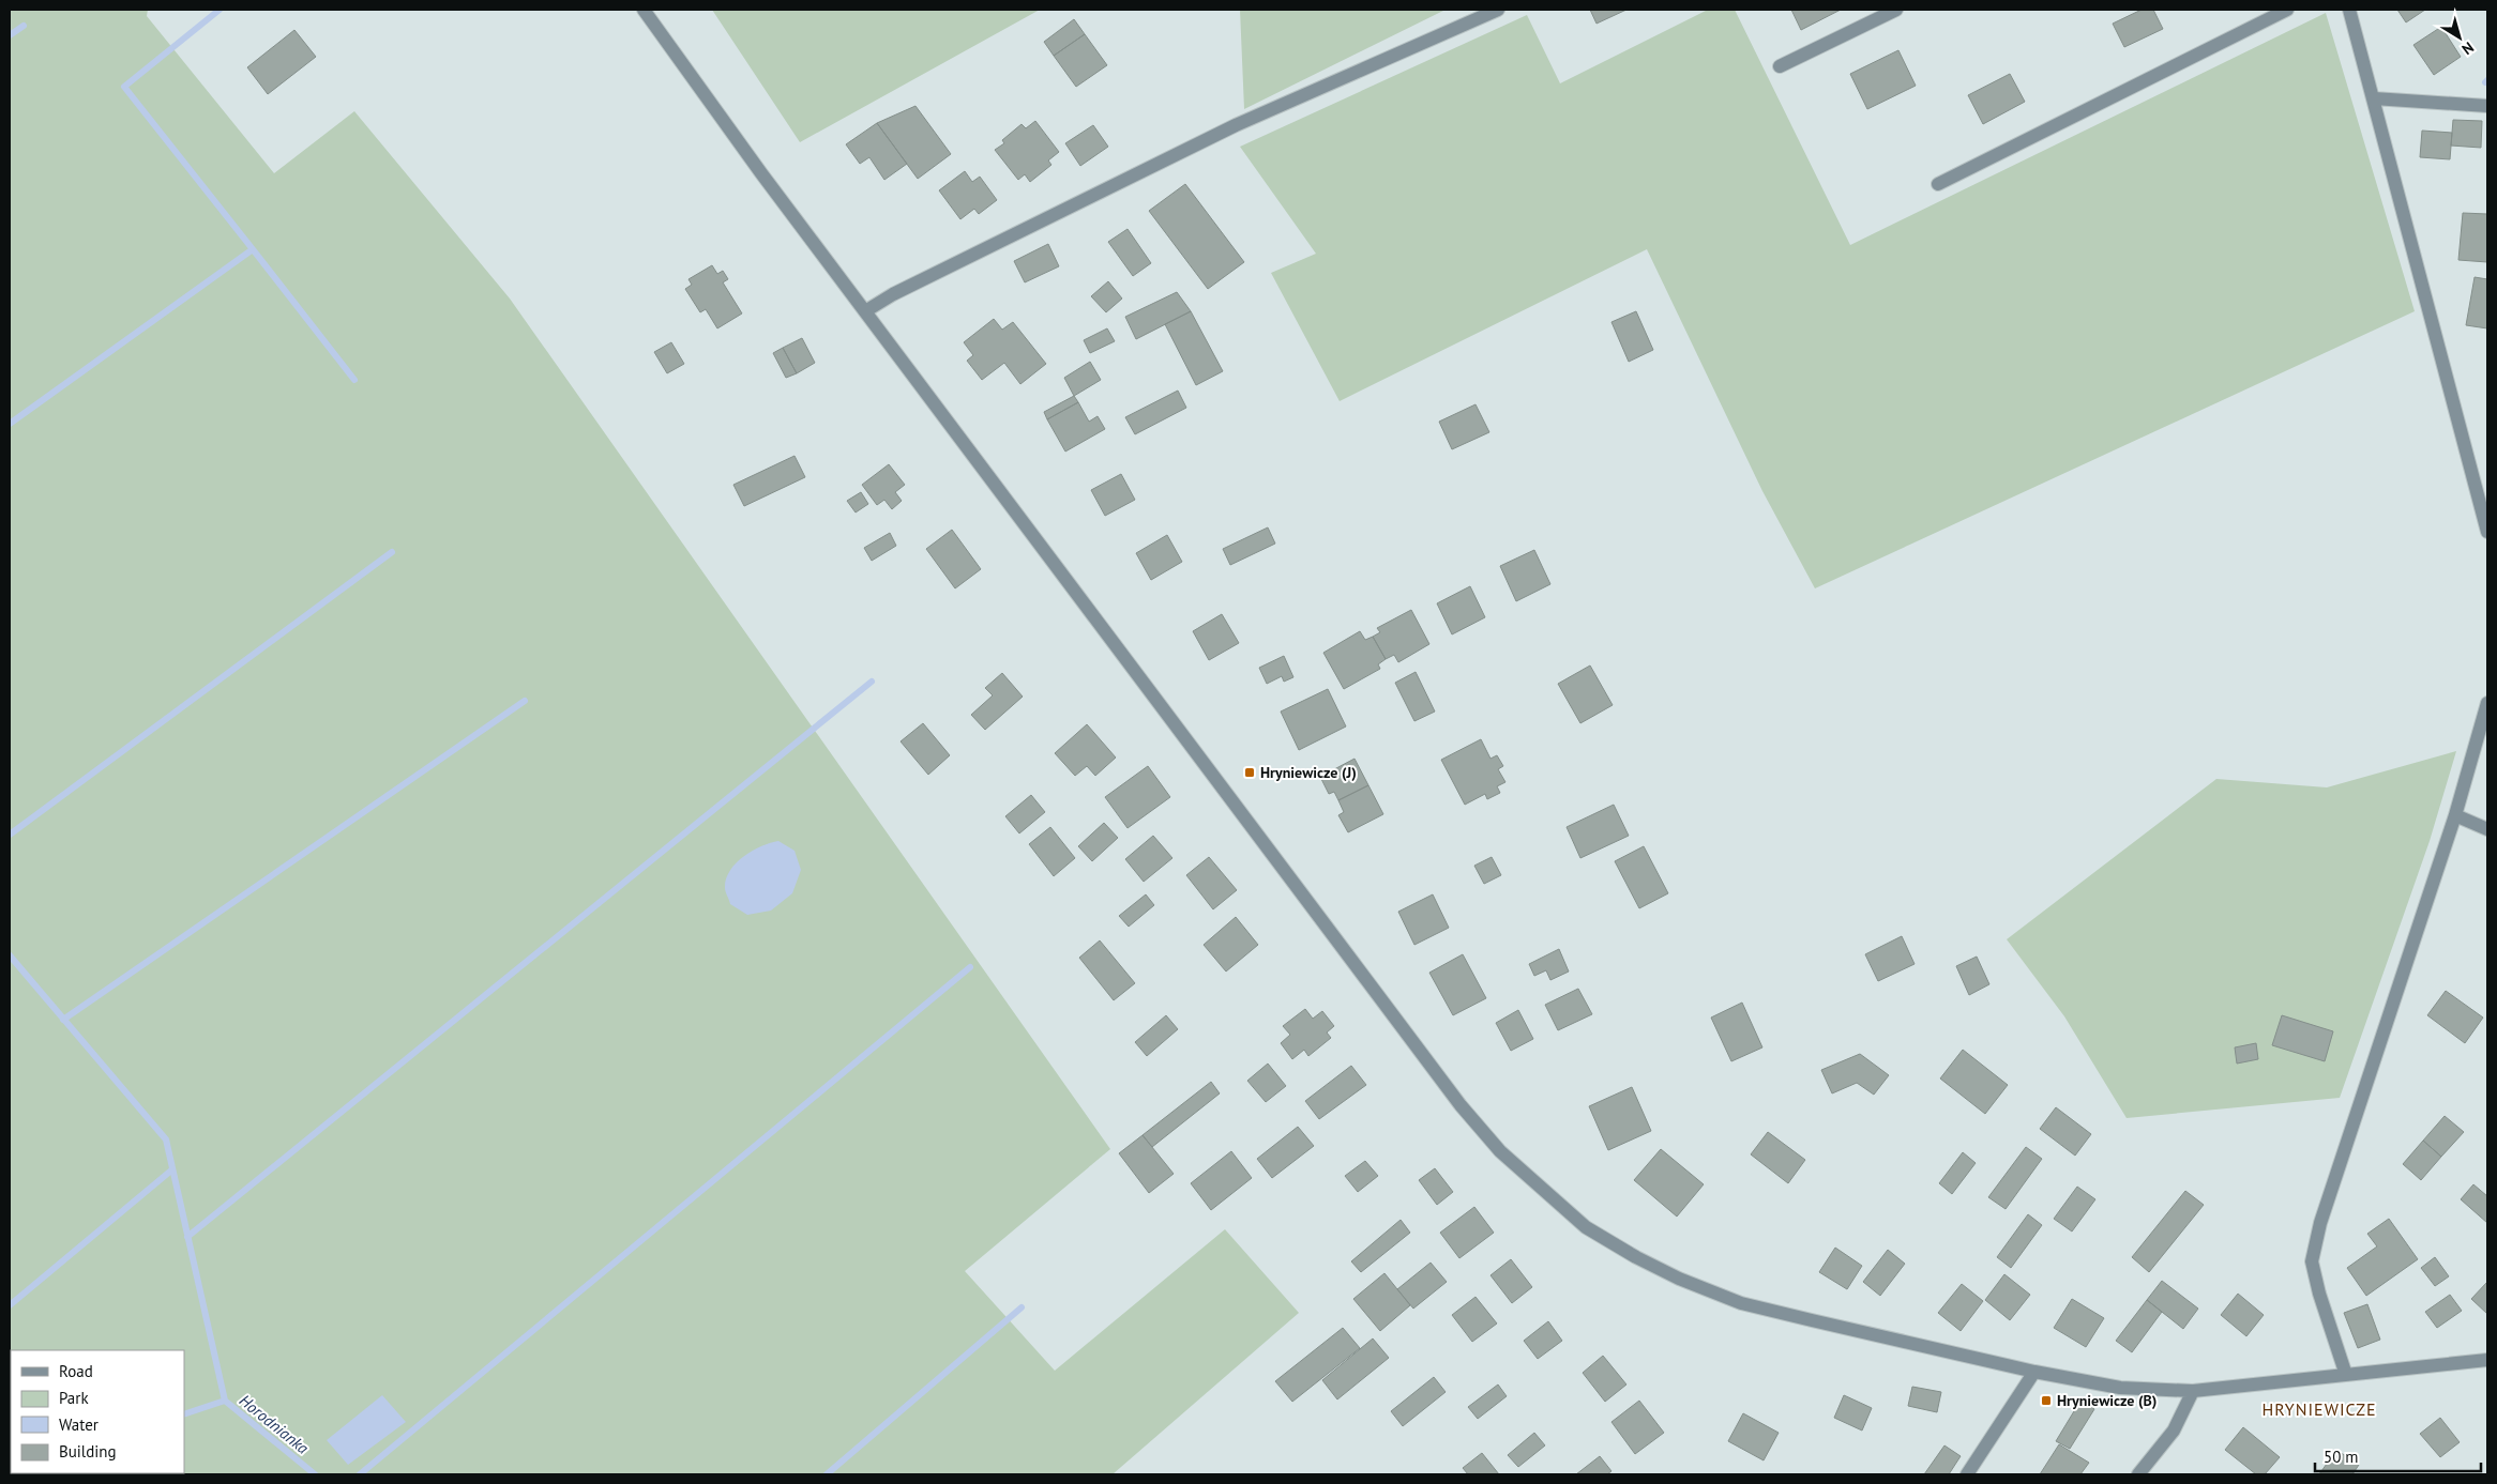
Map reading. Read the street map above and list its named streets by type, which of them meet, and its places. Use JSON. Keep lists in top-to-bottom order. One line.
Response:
{"districts":["HRYNIEWICZE"],"water":["Horodnianka"],"places":{"transit":["Hryniewicze (J)","Hryniewicze (B)"]},"legend":["Road","Park","Water","Building"],"scale_bar":"50 m","north":"bottom right"}
